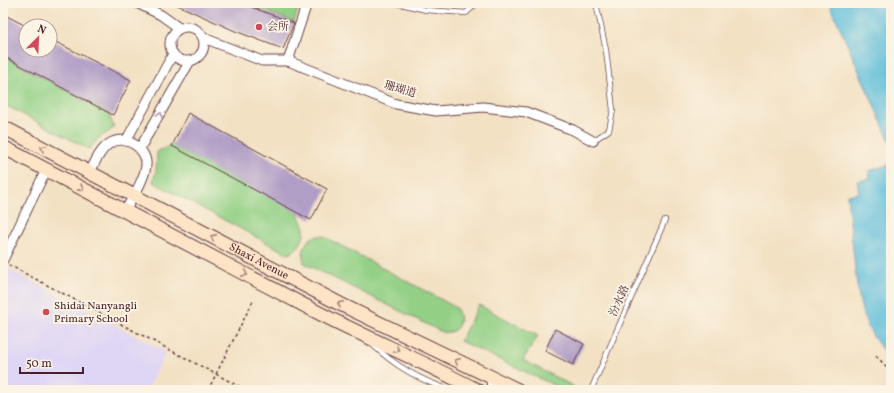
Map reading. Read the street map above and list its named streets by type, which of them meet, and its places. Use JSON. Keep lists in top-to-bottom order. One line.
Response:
{"streets":{"main road":["Shaxi Avenue"],"street":["珊瑚道"],"lane":["汾水路"]},"places":["会所","Shidai Nanyangli Primary School"],"scale_bar":"50 m","north":"top right"}
